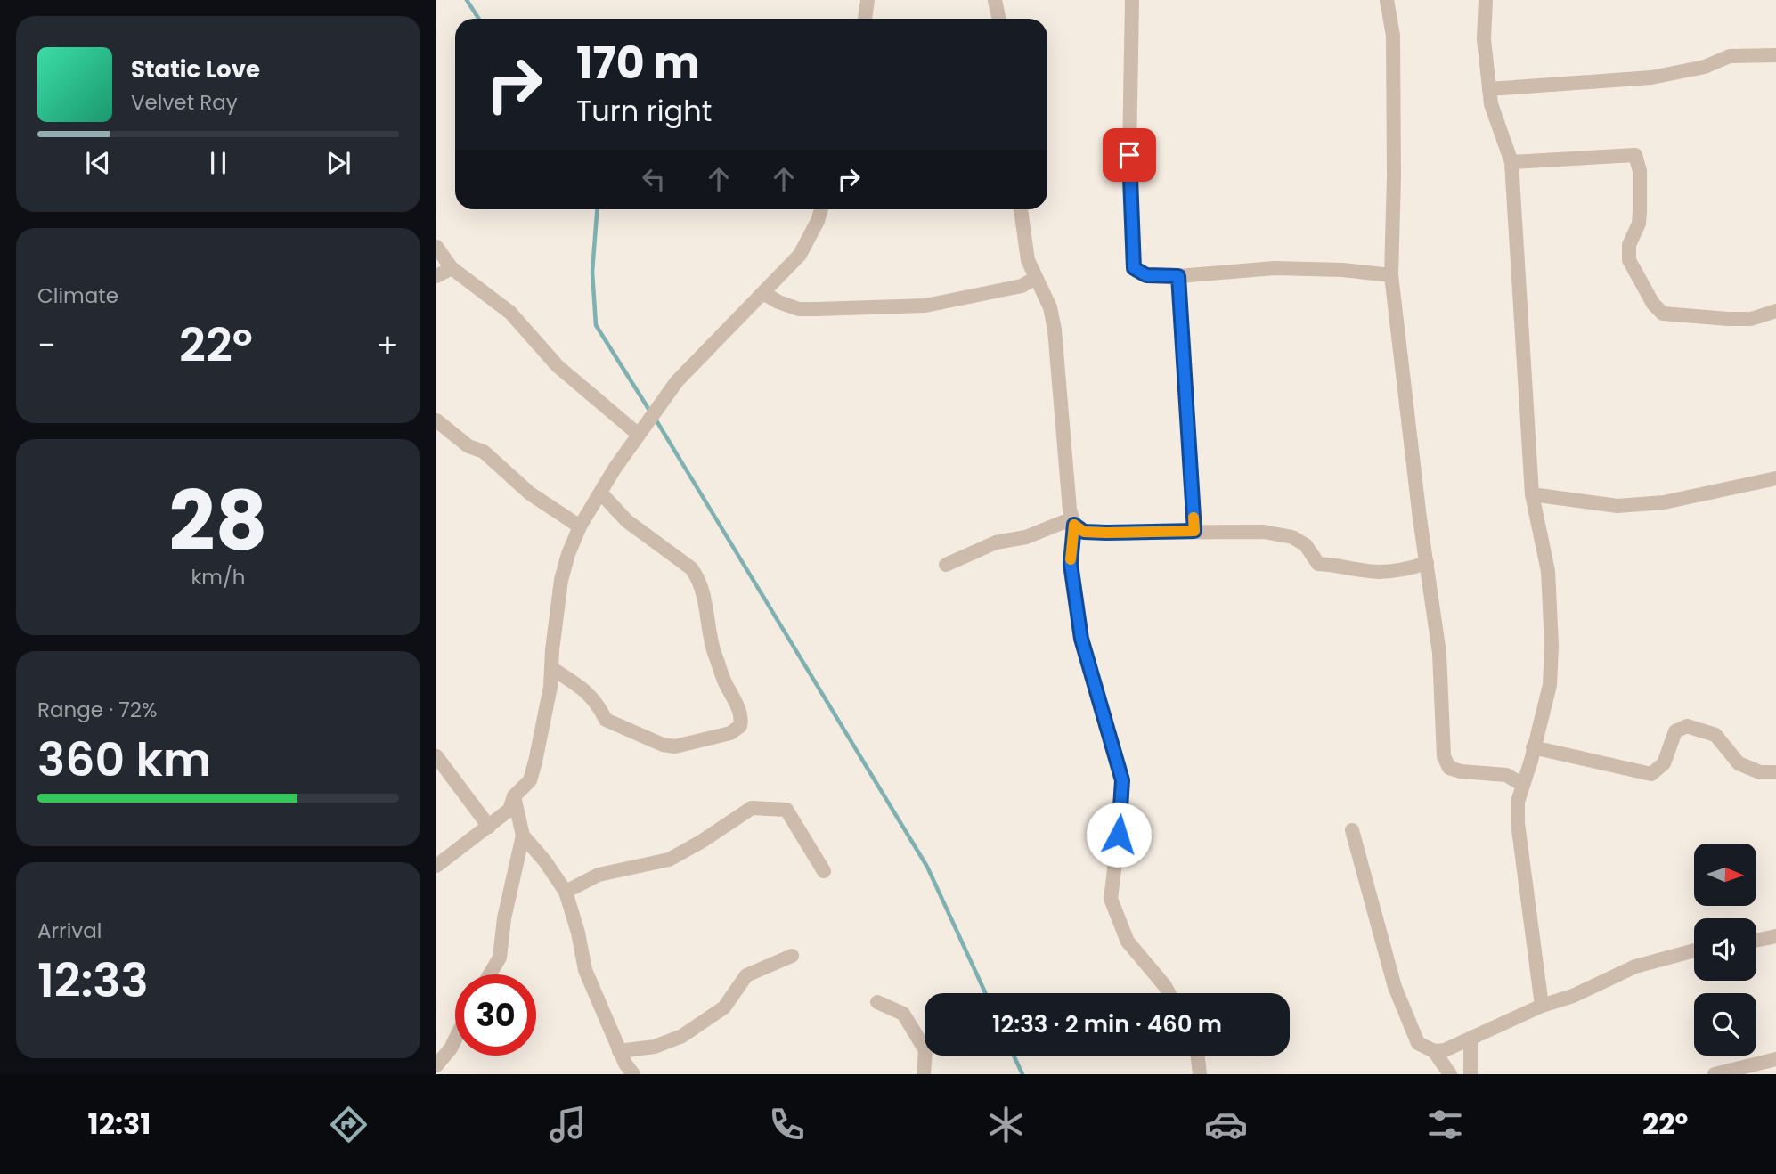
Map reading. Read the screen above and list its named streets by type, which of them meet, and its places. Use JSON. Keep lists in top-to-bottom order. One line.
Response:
{"north":"right","page":{"turn":["170 m","Turn right"],"song":["Static Love","Velvet Ray"],"tile":["Climate",["28","km/h"],["Range · 72%","360 km"],["Arrival","12:33"]],"heat":["−","22°","+"],"limit":"30","trip":"12:33 · 2 min · 460 m","tabs":["12:31","22°"]}}
